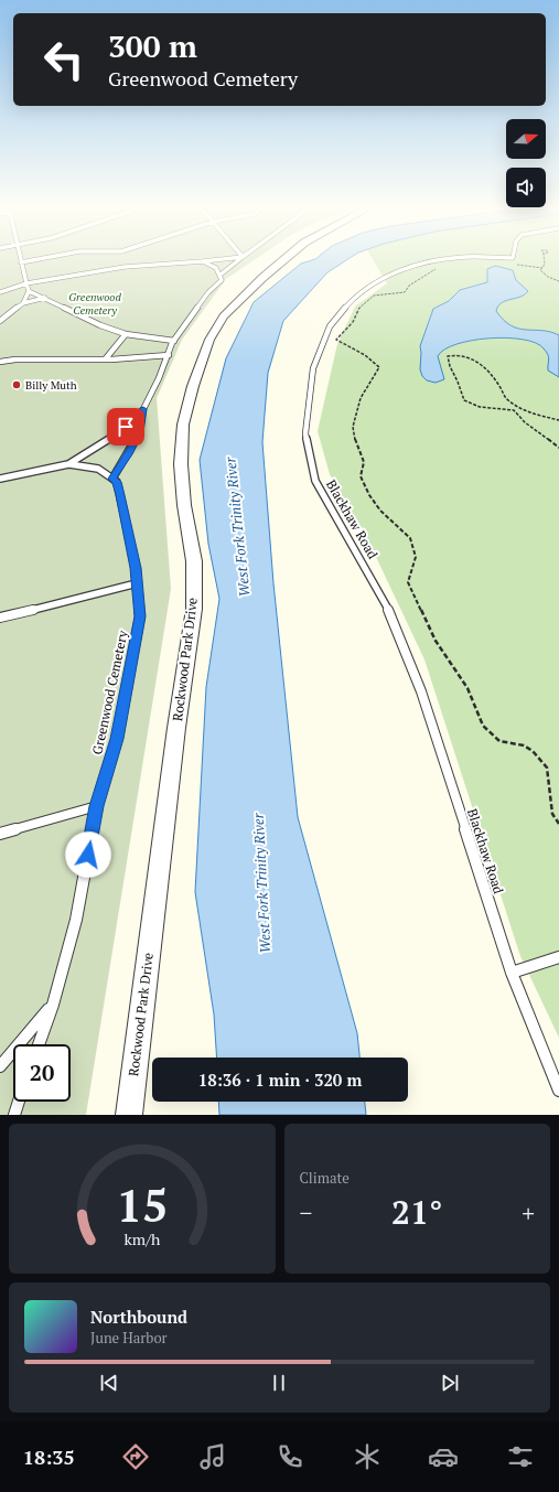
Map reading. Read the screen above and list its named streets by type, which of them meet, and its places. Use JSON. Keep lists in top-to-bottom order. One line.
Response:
{"streets":{"street":["Rockwood Park Drive"],"lane":["Blackhaw Road","Greenwood Cemetery"]},"water":["West Fork Trinity River"],"parks":["Greenwood Cemetery"],"places":["Billy Muth"],"north":"right","page":{"turn":["300 m","Greenwood Cemetery"],"limit":"20","trip":"18:36 · 1 min · 320 m","tile":"Climate","heat":["−","21°","+"],"song":["Northbound","June Harbor"],"tabs":"18:35","gauge":["15","km/h"]}}
